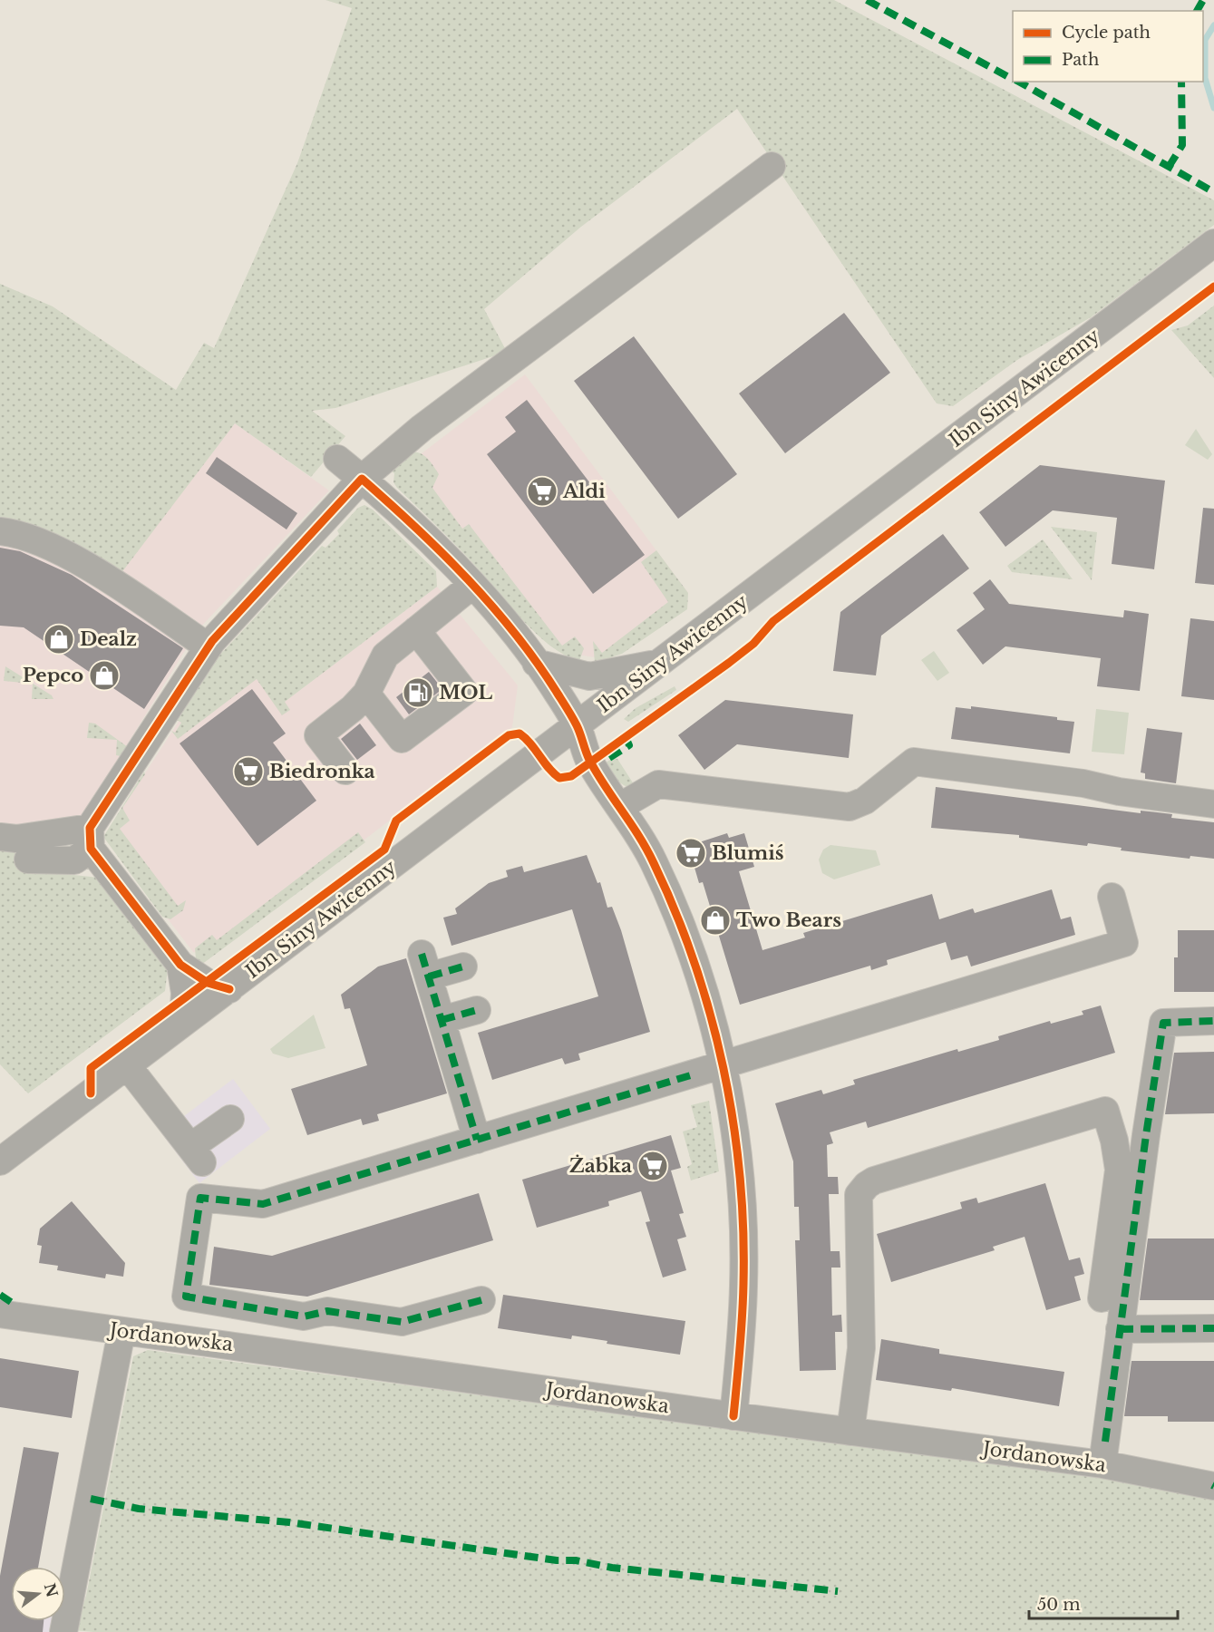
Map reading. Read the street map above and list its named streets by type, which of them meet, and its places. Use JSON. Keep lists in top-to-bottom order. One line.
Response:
{"streets":{"street":["Ibn Siny Awicenny","Jordanowska"]},"places":{"supermarket":["Aldi","Biedronka","Blumiś","Żabka"],"shop":["Dealz","Pepco","Two Bears"],"fuel station":["MOL"]},"legend":["Cycle path","Path"],"scale_bar":"50 m","north":"right"}
